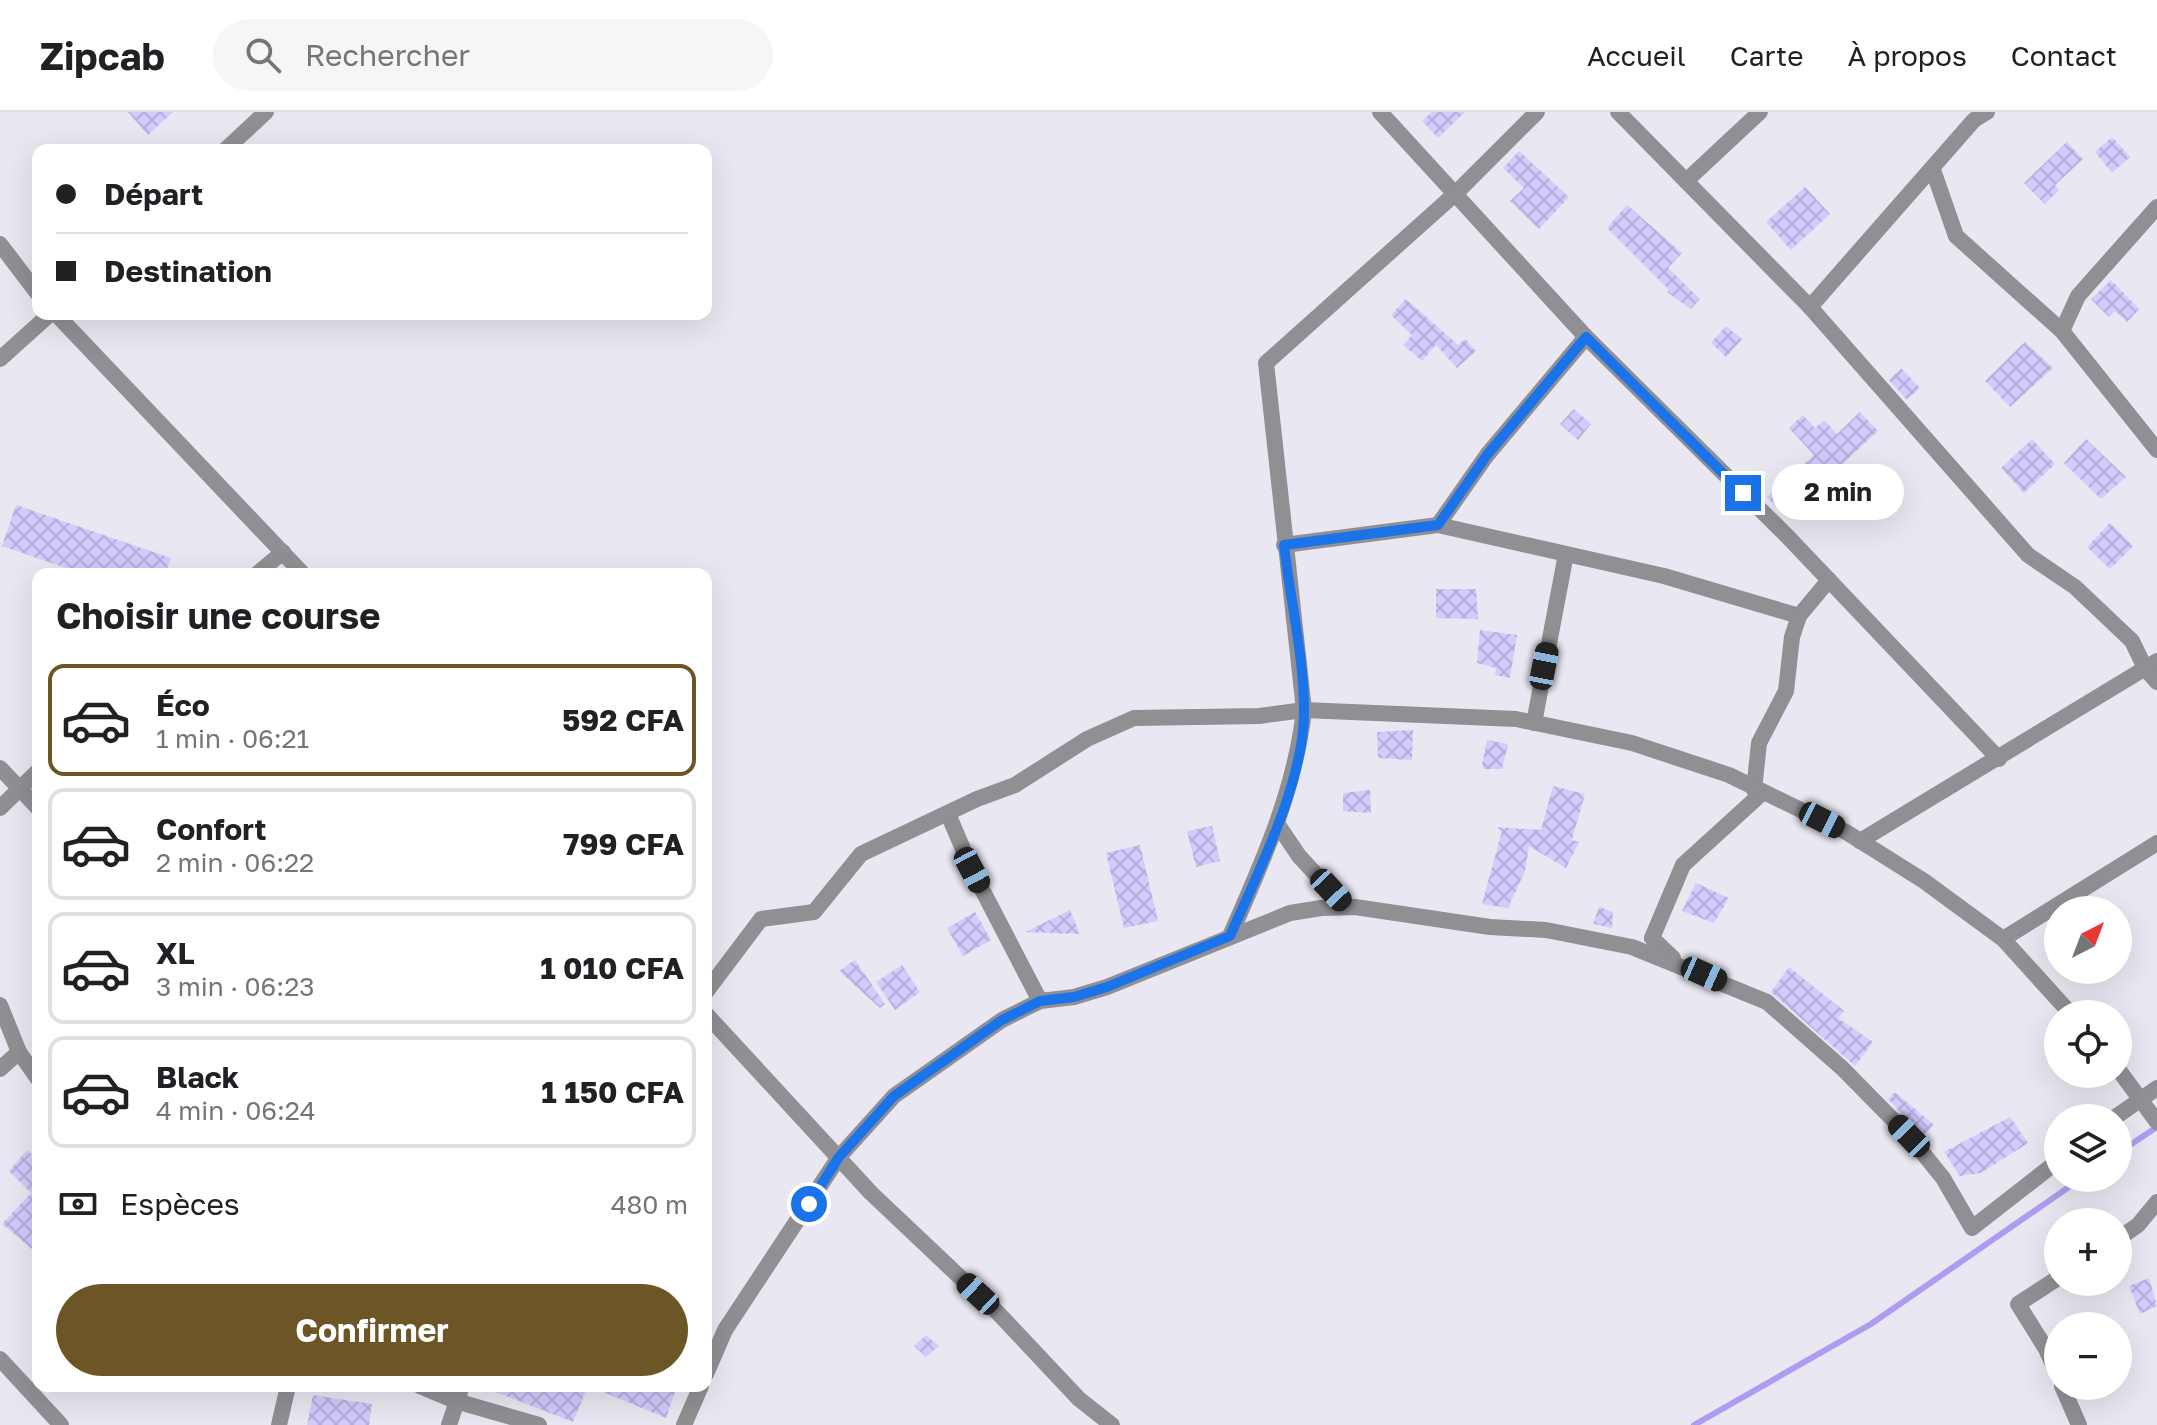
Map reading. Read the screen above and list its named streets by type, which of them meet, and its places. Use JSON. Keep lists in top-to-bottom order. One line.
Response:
{"north":"top right","page":{"header":"Zipcab","search":"Rechercher","nav":["Accueil","Carte","À propos","Contact"],"banner":["Départ","Destination"],"bubble":"2 min","heading":"Choisir une course","list":[{"name":"Éco","note":"1 min · 06:21","value":"592 CFA"},{"name":"Confort","note":"2 min · 06:22","value":"799 CFA"},{"name":"XL","note":"3 min · 06:23","value":"1 010 CFA"},{"name":"Black","note":"4 min · 06:24","value":"1 150 CFA"}],"map_buttons":["+","−"],"pay":["Espèces","480 m"],"buttons":"Confirmer"}}
